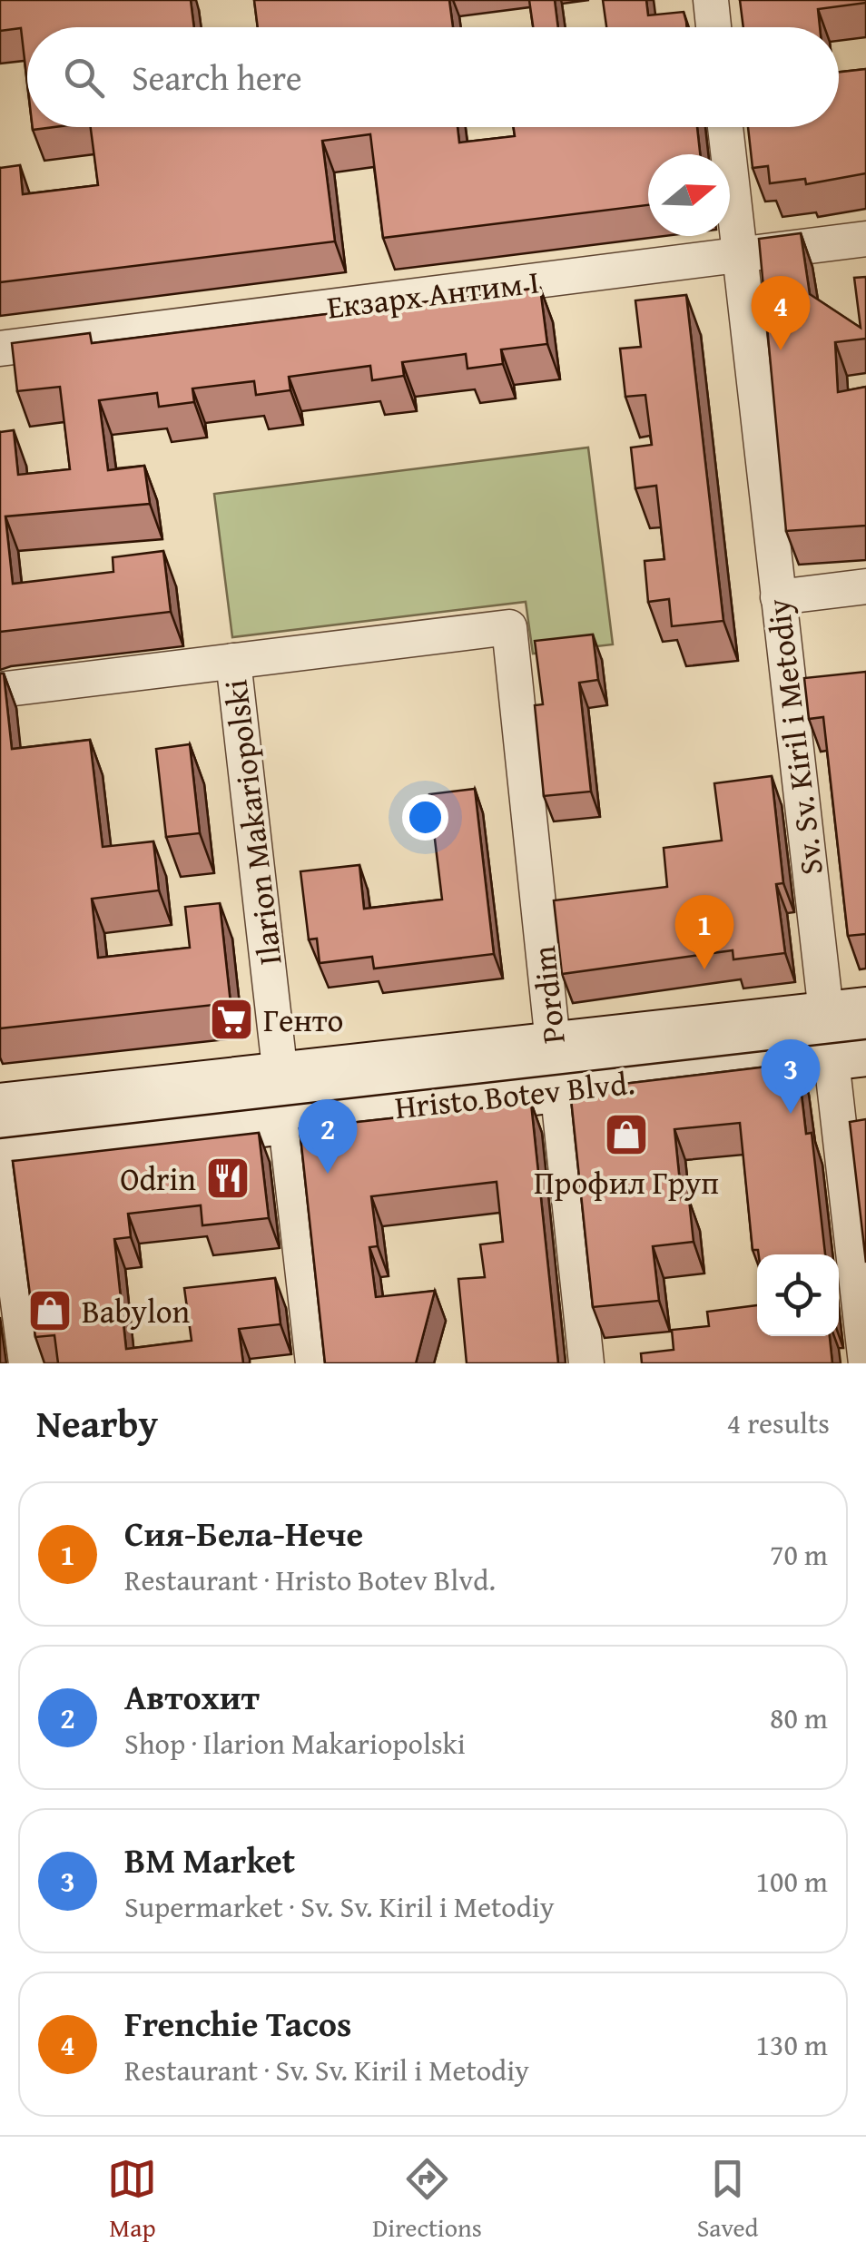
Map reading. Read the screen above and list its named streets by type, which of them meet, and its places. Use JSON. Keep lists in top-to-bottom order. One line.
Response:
{"streets":{"main road":["Hristo Botev Blvd."],"street":["Екзарх Антим I","Sv. Sv. Kiril i Metodiy","Ilarion Makariopolski","Pordim"]},"crossings":[["Екзарх Антим I","Sv. Sv. Kiril i Metodiy"],["Sv. Sv. Kiril i Metodiy","Hristo Botev Blvd."],["Ilarion Makariopolski","Pordim"],["Ilarion Makariopolski","Hristo Botev Blvd."],["Pordim","Hristo Botev Blvd."]],"places":{"supermarket":["Генто"],"shop":["Профил Груп","Babylon"],"restaurant":["Odrin"]},"north":"right","page":{"search":"Search here","pins":["4","1","3","2"],"heading":["Nearby","4 results"],"list":[{"mark":"1","name":"Сия-Бела-Нече","note":"Restaurant · Hristo Botev Blvd.","value":"70 m"},{"mark":"2","name":"Автохит","note":"Shop · Ilarion Makariopolski","value":"80 m"},{"mark":"3","name":"BM Market","note":"Supermarket · Sv. Sv. Kiril i Metodiy","value":"100 m"},{"mark":"4","name":"Frenchie Tacos","note":"Restaurant · Sv. Sv. Kiril i Metodiy","value":"130 m"}],"nav":["Map","Directions","Saved"]}}
